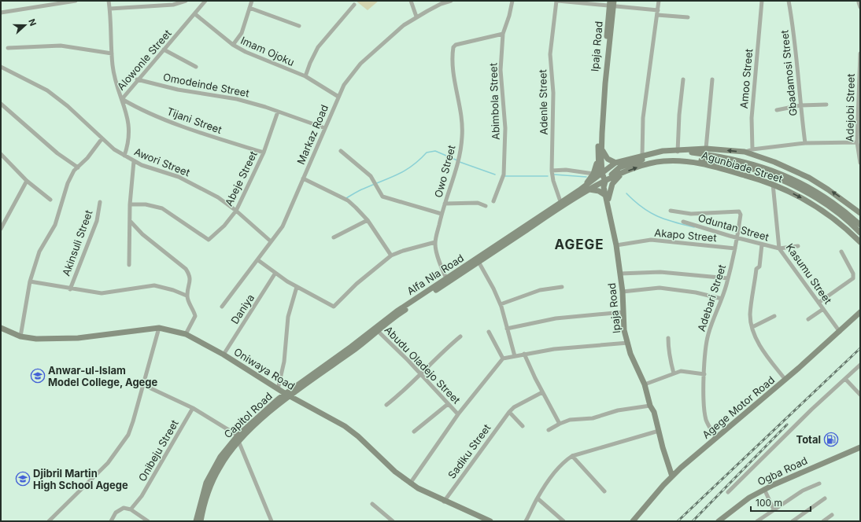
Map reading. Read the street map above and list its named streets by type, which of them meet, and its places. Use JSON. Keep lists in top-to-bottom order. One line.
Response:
{"streets":{"main road":["Ipaja Road","Agunbiade Street","Alfa Nla Road","Oniwaya Road","Agege Motor Road","Capitol Road","Ogba Road"],"street":["Imam Ojoku","Alowonle Street","Gbadamosi Street","Amoo Street","Omodeinde Street","Abimbola Street","Adenle Street","Adejobi Street","Tijani Street","Markaz Road","Awori Street","Owo Street","Abeje Street","Oduntan Street","Akapo Street","Akinsuli Street","Kasumu Street","Adebari Street","Daniya","Abudu Oladejo Street","Onibeju Street","Sadiku Street"]},"crossings":[["Ipaja Road","Agunbiade Street"],["Ipaja Road","Akapo Street"],["Ipaja Road","Alfa Nla Road"],["Ipaja Road","Agege Motor Road"],["Imam Ojoku","Alowonle Street"],["Imam Ojoku","Markaz Road"],["Alowonle Street","Omodeinde Street"],["Alowonle Street","Tijani Street"],["Alowonle Street","Awori Street"],["Omodeinde Street","Markaz Road"],["Omodeinde Street","Abeje Street"],["Abimbola Street","Owo Street"],["Adenle Street","Alfa Nla Road"],["Tijani Street","Abeje Street"],["Markaz Road","Awori Street"],["Awori Street","Abeje Street"],["Agunbiade Street","Kasumu Street"],["Agunbiade Street","Alfa Nla Road"],["Owo Street","Alfa Nla Road"],["Oduntan Street","Kasumu Street"],["Oduntan Street","Adebari Street"],["Akapo Street","Adebari Street"],["Kasumu Street","Agege Motor Road"],["Alfa Nla Road","Abudu Oladejo Street"],["Alfa Nla Road","Oniwaya Road"],["Alfa Nla Road","Capitol Road"],["Adebari Street","Agege Motor Road"],["Daniya","Oniwaya Road"],["Oniwaya Road","Capitol Road"],["Oniwaya Road","Sadiku Street"]],"districts":["AGEGE"],"places":{"school or university":["Anwar-ul-Islam Model College, Agege","Djibril Martin High School Agege"],"fuel station":["Total"]},"scale_bar":"100 m","north":"right"}
